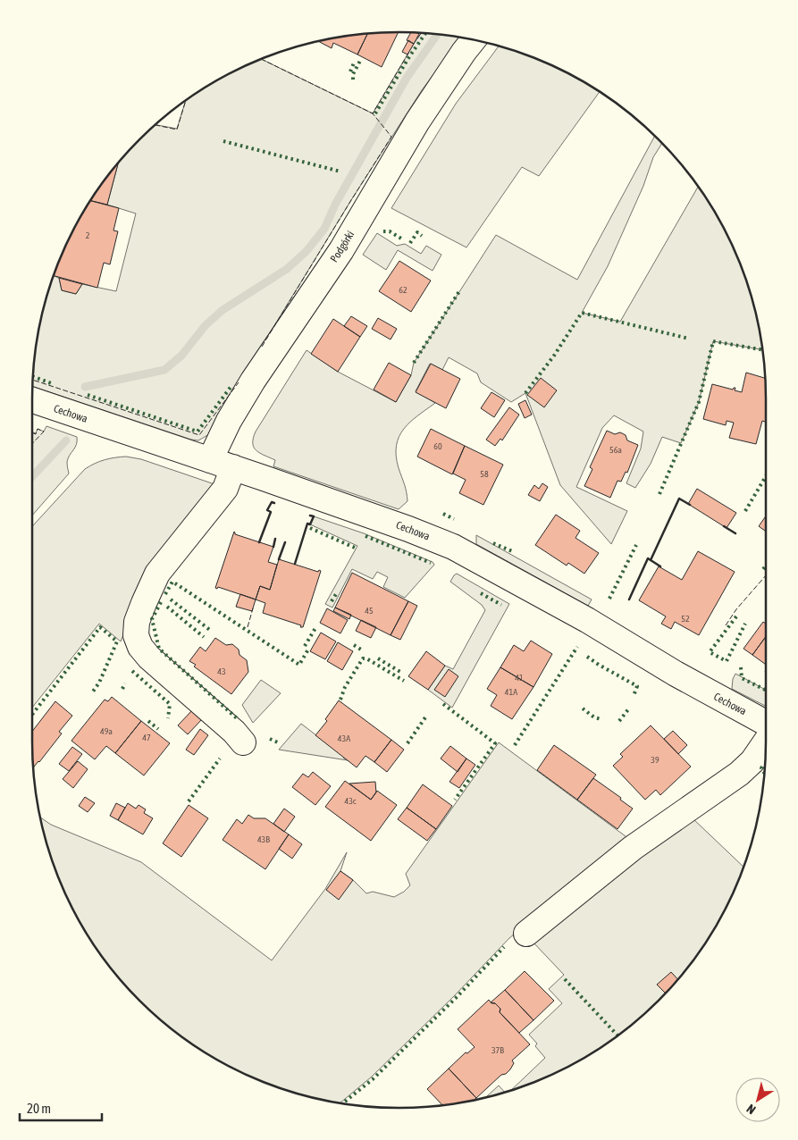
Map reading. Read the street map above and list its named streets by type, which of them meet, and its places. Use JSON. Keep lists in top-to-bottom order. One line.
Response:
{"streets":{"street":["Podgórki","Cechowa"]},"crossings":[["Podgórki","Cechowa"]],"house_numbers":["2","62","60","56a","58","45","52","43","41","41A","49a","47","43A","39","43c","43B","37B"],"scale_bar":"20 m","north":"bottom left"}
